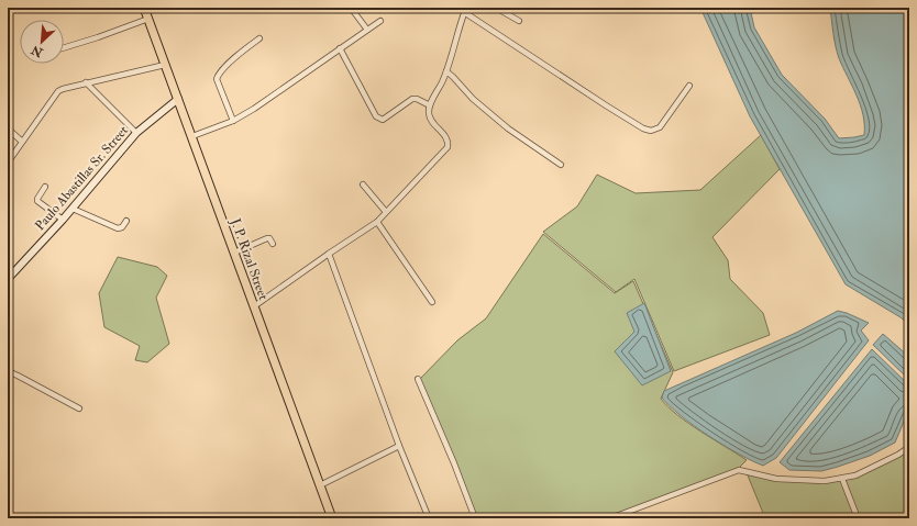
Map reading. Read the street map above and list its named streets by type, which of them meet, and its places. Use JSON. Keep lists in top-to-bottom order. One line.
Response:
{"streets":{"main road":["Paulo Abastillas Sr. Street","J. P. Rizal Street"]},"crossings":[["Paulo Abastillas Sr. Street","J. P. Rizal Street"]],"north":"bottom left"}
